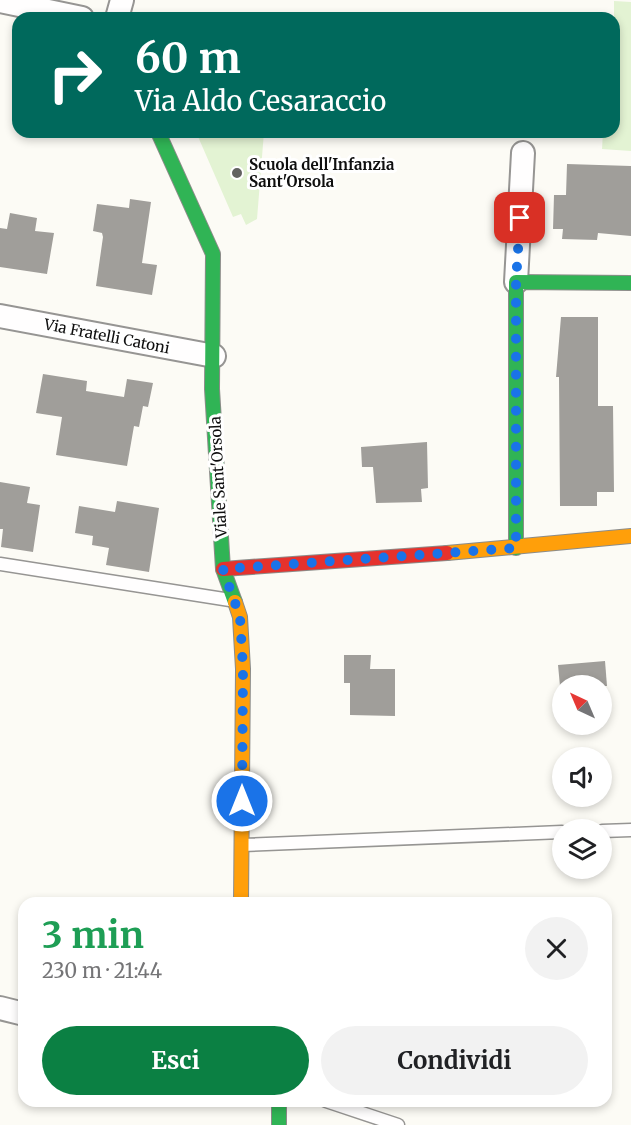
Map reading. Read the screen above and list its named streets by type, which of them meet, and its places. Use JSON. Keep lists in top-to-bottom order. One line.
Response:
{"streets":{"street":["Via Fratelli Catoni","Viale Sant'Orsola"]},"crossings":[["Via Fratelli Catoni","Viale Sant'Orsola"]],"places":["Scuola dell'Infanzia Sant'Orsola"],"north":"top left","page":{"turn":["60 m","Via Aldo Cesaraccio"],"heading":["3 min","230 m · 21:44"],"buttons":["Esci","Condividi"]}}
